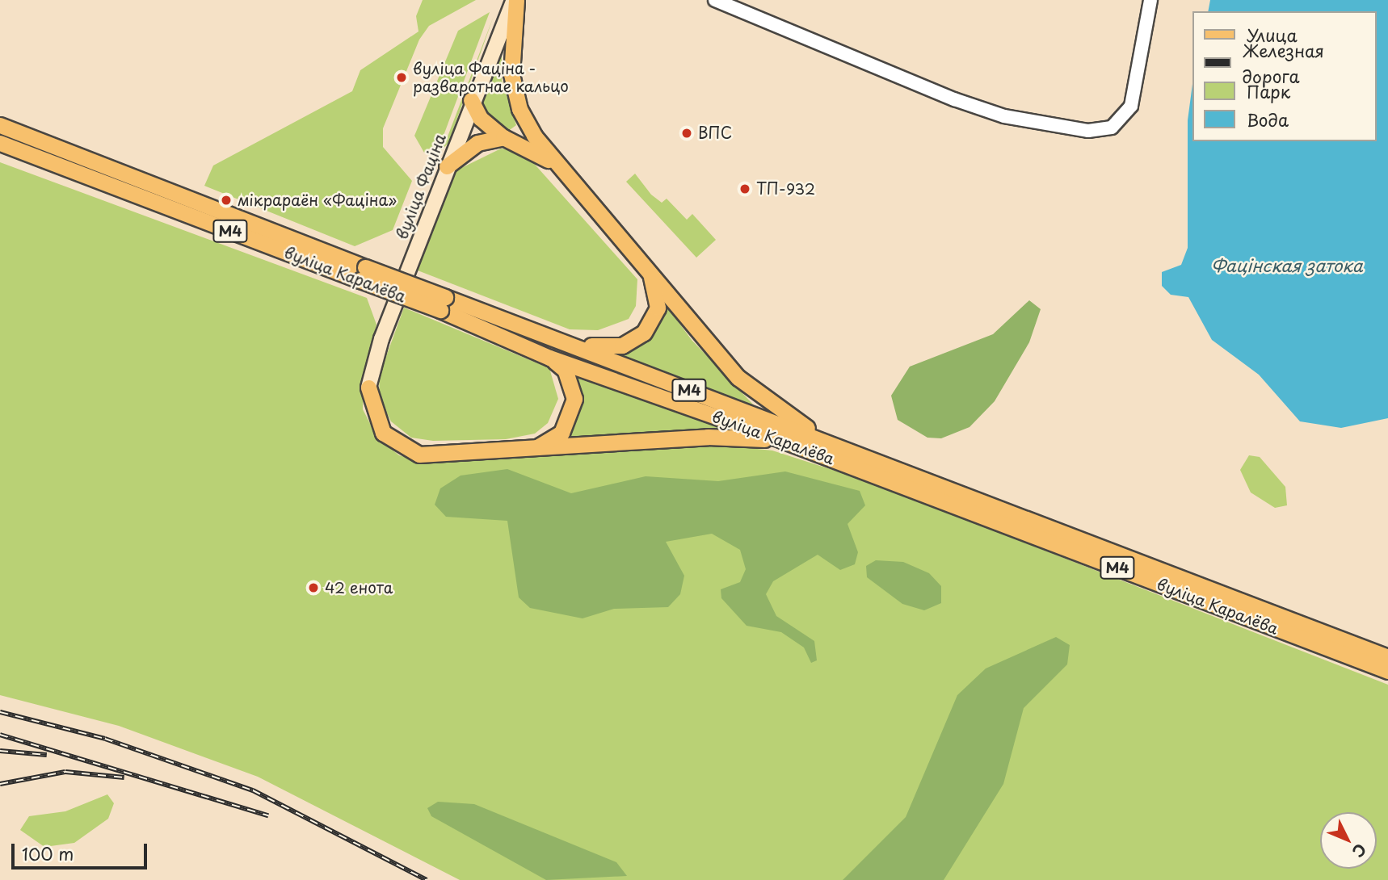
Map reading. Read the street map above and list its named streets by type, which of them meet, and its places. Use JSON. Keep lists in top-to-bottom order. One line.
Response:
{"streets":{"main road":["вуліца Фаціна","М4","вуліца Каралёва"]},"crossings":[["М4","вуліца Каралёва"]],"water":["Фацінская затока"],"places":["вуліца Фаціна - разваротнае кальцо","ВПС","ТП-932","мікрараён «Фаціна»","42 енота"],"legend":["Улица","Железная дорога","Парк","Вода"],"scale_bar":"100 m","north":"bottom right"}
